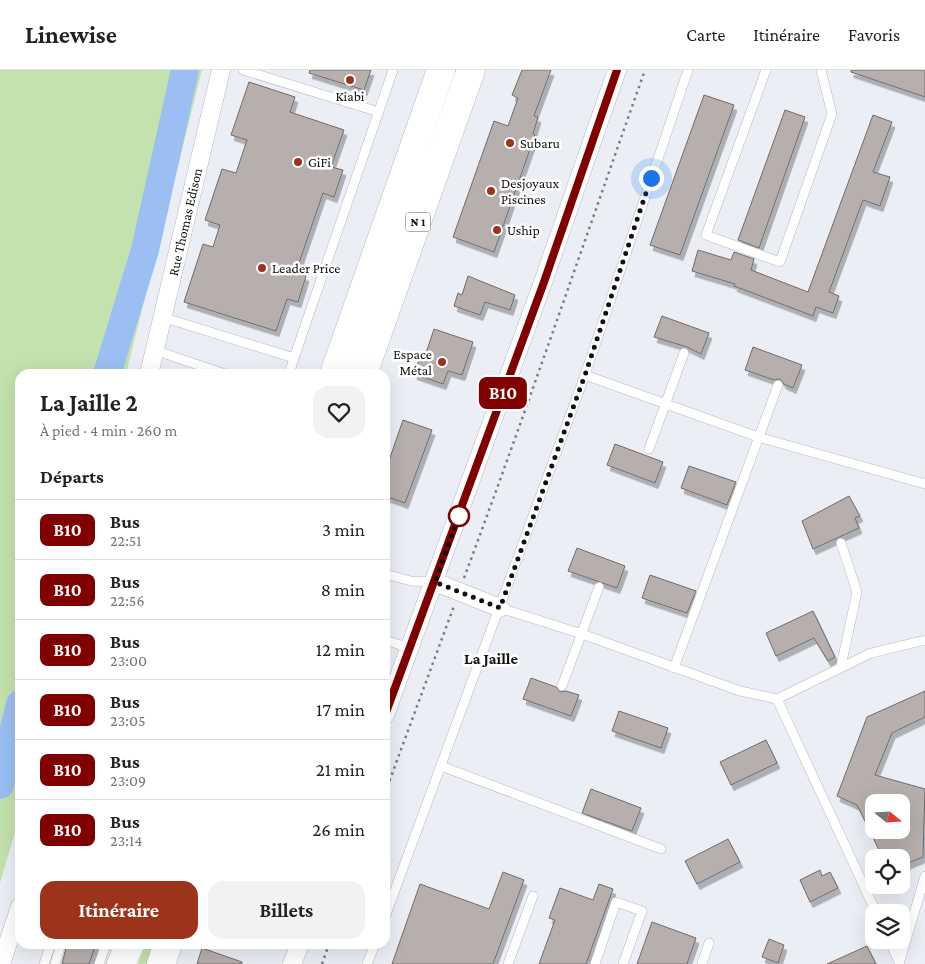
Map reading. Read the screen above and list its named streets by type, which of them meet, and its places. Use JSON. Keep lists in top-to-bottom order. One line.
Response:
{"streets":{"highway":["N 1"],"street":["Rue Thomas Edison"]},"districts":["La Jaille"],"places":["Kiabi","Subaru","GiFi","Desjoyaux Piscines","Uship","Leader Price","Espace Métal"],"lines":["bus line B10"],"north":"right","page":{"header":"Linewise","nav":["Carte","Itinéraire","Favoris"],"on_map":"B10","heading":[["La Jaille 2","À pied · 4 min · 260 m"],"Départs"],"list":[{"mark":"B10","name":"Bus","note":"22:51","value":"3 min"},{"mark":"B10","name":"Bus","note":"22:56","value":"8 min"},{"mark":"B10","name":"Bus","note":"23:00","value":"12 min"},{"mark":"B10","name":"Bus","note":"23:05","value":"17 min"},{"mark":"B10","name":"Bus","note":"23:09","value":"21 min"},{"mark":"B10","name":"Bus","note":"23:14","value":"26 min"}],"buttons":["Itinéraire","Billets"]}}
